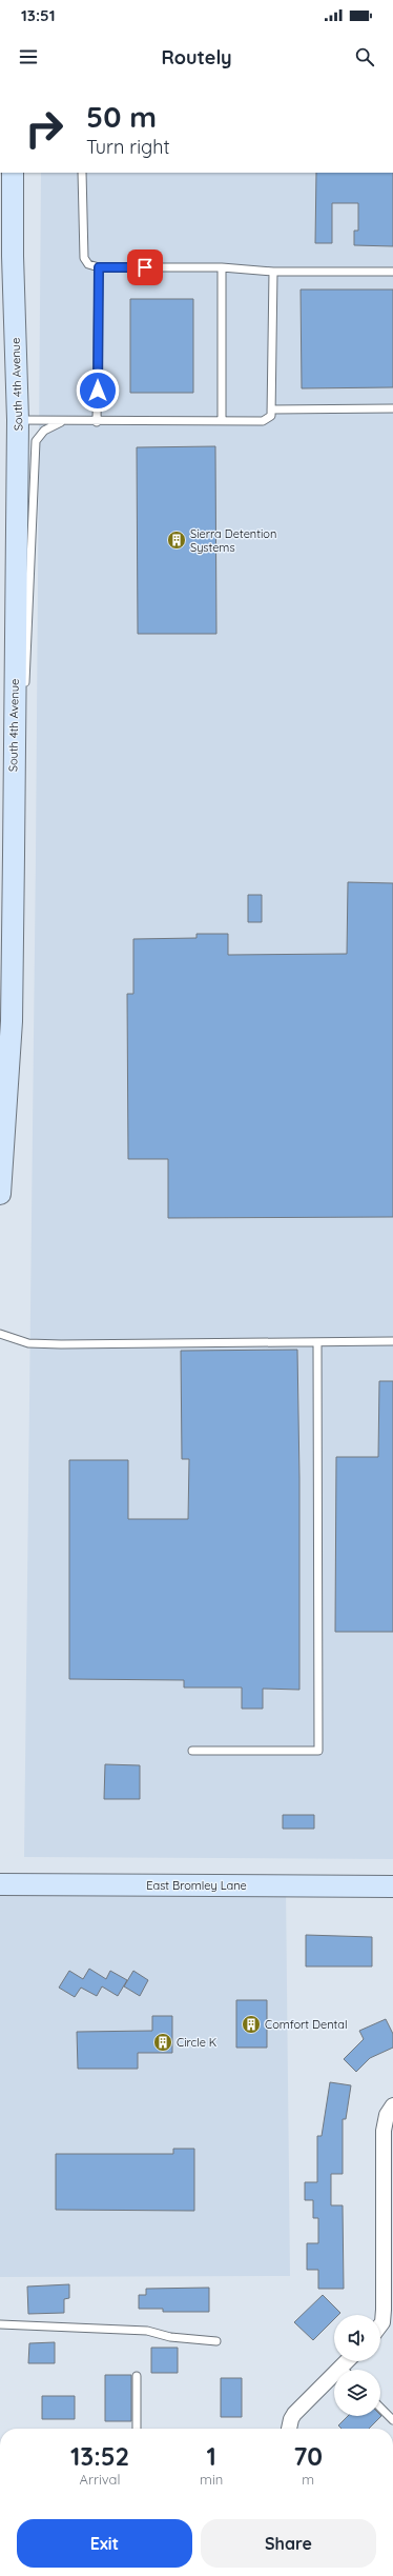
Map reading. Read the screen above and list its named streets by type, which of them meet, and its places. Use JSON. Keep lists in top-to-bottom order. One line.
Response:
{"streets":{"main road":["South 4th Avenue","East Bromley Lane"]},"places":{"building":["Sierra Detention Systems","Comfort Dental","Circle K"]},"page":{"status":"13:51","header":"Routely","turn":["50 m","Turn right"],"eta":["13:52","Arrival","1","min","70","m"],"buttons":["Exit","Share"]}}
